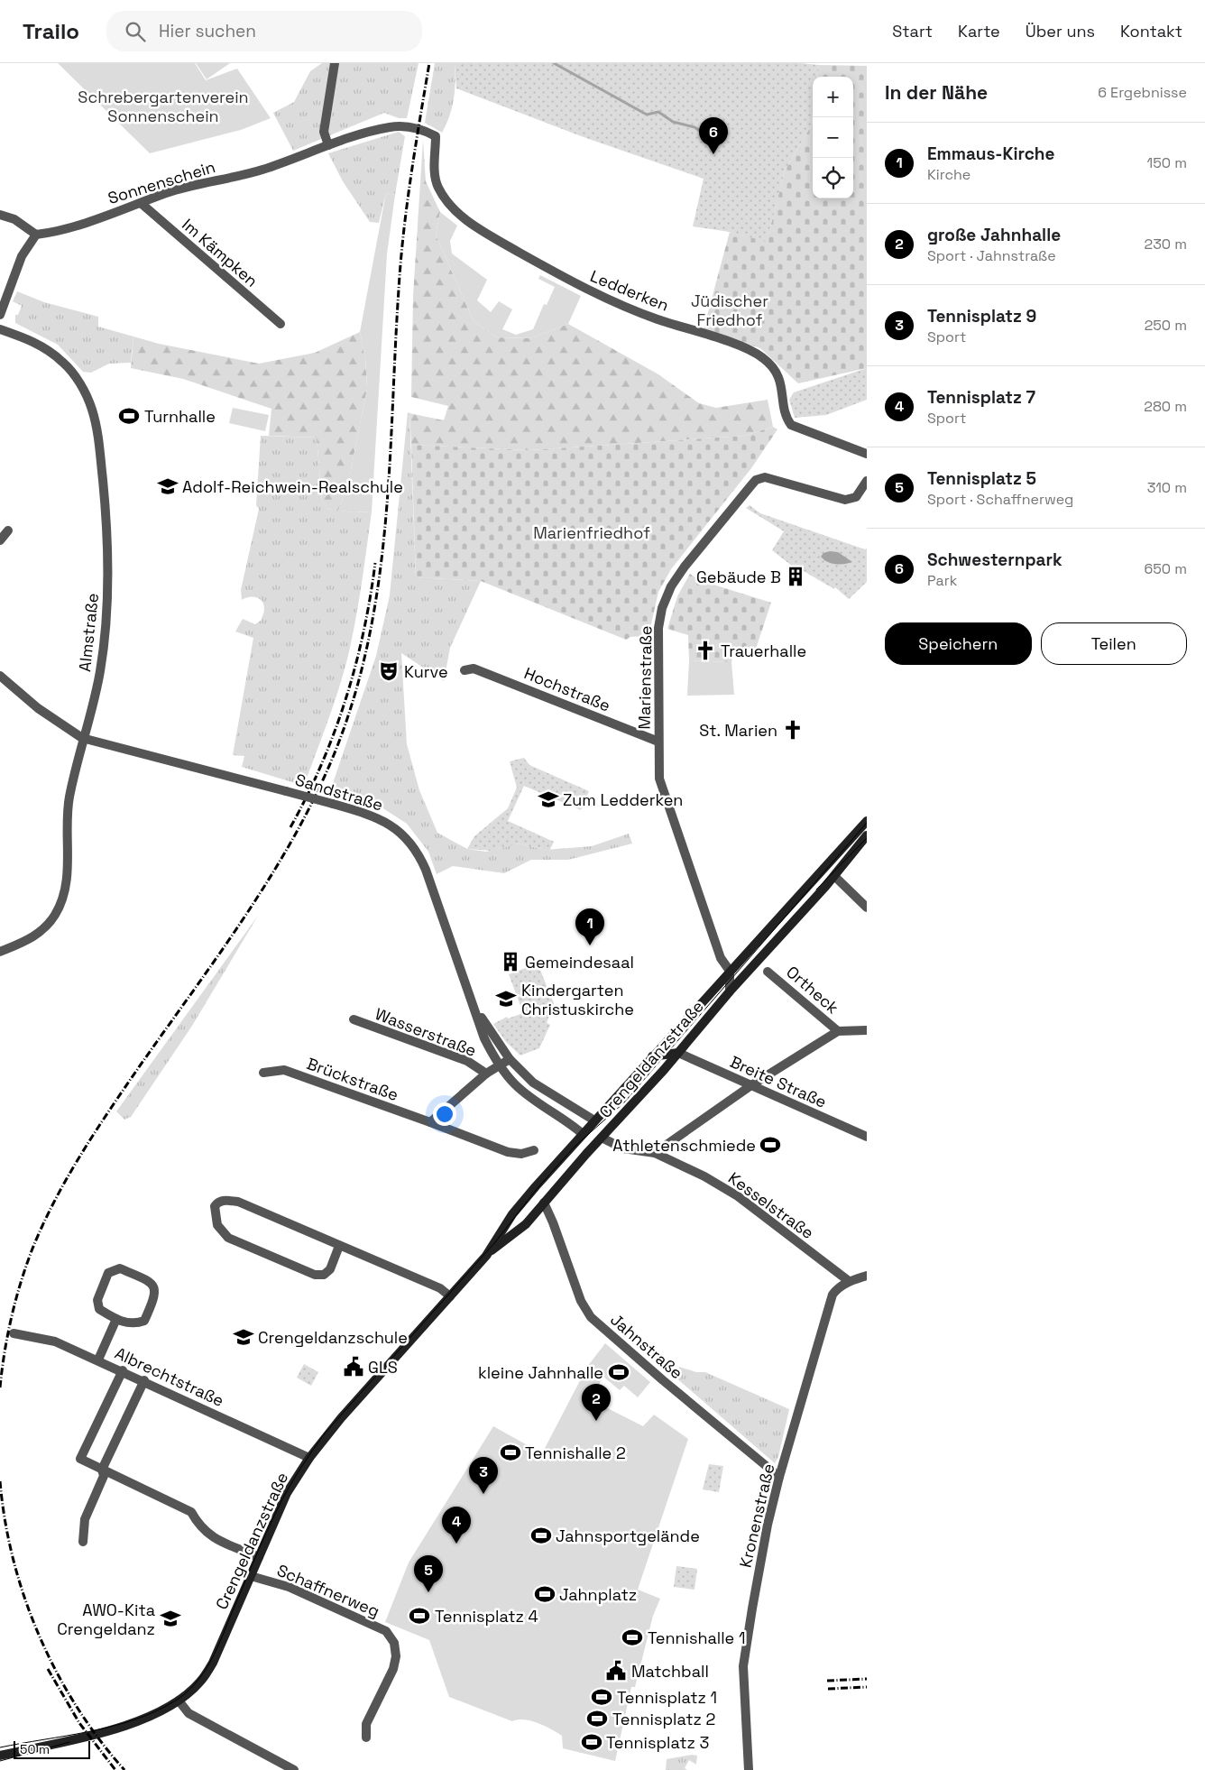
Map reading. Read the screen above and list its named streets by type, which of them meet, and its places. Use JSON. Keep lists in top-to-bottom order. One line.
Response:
{"streets":{"main road":["Crengeldanzstraße"],"street":["Sonnenschein","Im Kämpken","Ledderken","Almstraße","Marienstraße","Hochstraße","Sandstraße","Ortheck","Wasserstraße","Brückstraße","Breite Straße","Kesselstraße","Jahnstraße","Albrechtstraße","Kronenstraße","Schaffnerweg"]},"crossings":[["Sonnenschein","Im Kämpken"],["Sonnenschein","Ledderken"],["Almstraße","Sandstraße"],["Marienstraße","Hochstraße"],["Marienstraße","Crengeldanzstraße"],["Sandstraße","Crengeldanzstraße"],["Crengeldanzstraße","Breite Straße"],["Crengeldanzstraße","Kesselstraße"],["Crengeldanzstraße","Jahnstraße"],["Crengeldanzstraße","Albrechtstraße"],["Crengeldanzstraße","Schaffnerweg"],["Kesselstraße","Kronenstraße"],["Jahnstraße","Kronenstraße"]],"parks":["Schrebergartenverein Sonnenschein","Jüdischer Friedhof","Marienfriedhof"],"places":{"sports":["Turnhalle","Athletenschmiede","kleine Jahnhalle","Tennishalle 2","Jahnsportgelände","Jahnplatz","Tennisplatz 4","Tennishalle 1","Tennisplatz 1","Tennisplatz 2","Tennisplatz 3"],"school or university":["Adolf-Reichwein-Realschule","Zum Ledderken","Kindergarten Christuskirche","Crengeldanzschule","AWO-Kita Crengeldanz"],"building":["Gebäude B","Gemeindesaal"],"church":["Trauerhalle","St. Marien"],"theatre":["Kurve"],"public building":["GLS","Matchball"]},"scale_bar":"50 m","page":{"header":"Trailo","search":"Hier suchen","nav":["Start","Karte","Über uns","Kontakt"],"heading":["In der Nähe","6 Ergebnisse"],"map_buttons":["+","−"],"pins":["6","1","2","3","4","5"],"list":[{"mark":"1","name":"Emmaus-Kirche","note":"Kirche","value":"150 m"},{"mark":"2","name":"große Jahnhalle","note":"Sport · Jahnstraße","value":"230 m"},{"mark":"3","name":"Tennisplatz 9","note":"Sport","value":"250 m"},{"mark":"4","name":"Tennisplatz 7","note":"Sport","value":"280 m"},{"mark":"5","name":"Tennisplatz 5","note":"Sport · Schaffnerweg","value":"310 m"},{"mark":"6","name":"Schwesternpark","note":"Park","value":"650 m"}],"buttons":["Speichern","Teilen"],"scale":"50 m"}}
